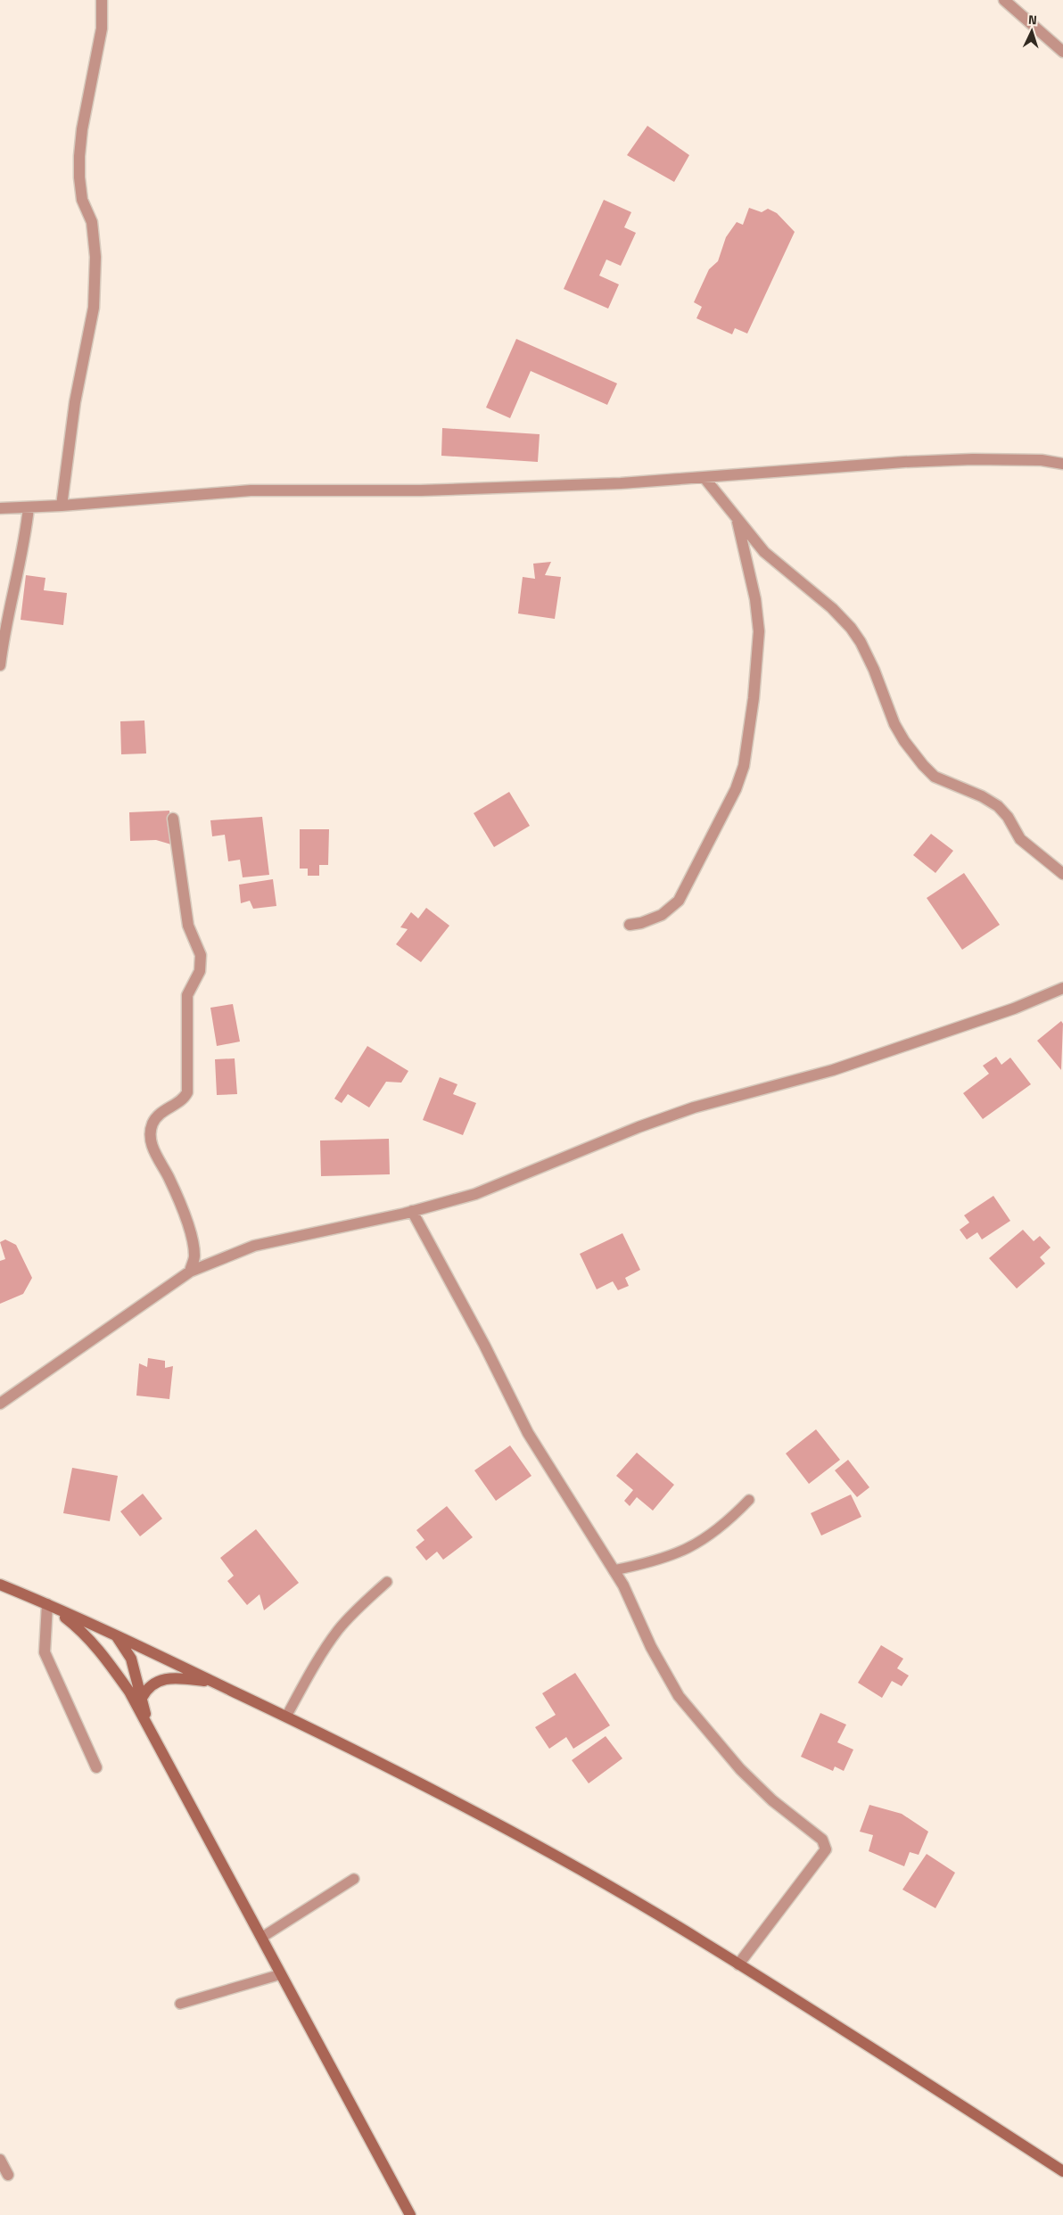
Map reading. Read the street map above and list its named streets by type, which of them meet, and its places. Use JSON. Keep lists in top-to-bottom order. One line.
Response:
{"north":"top"}
